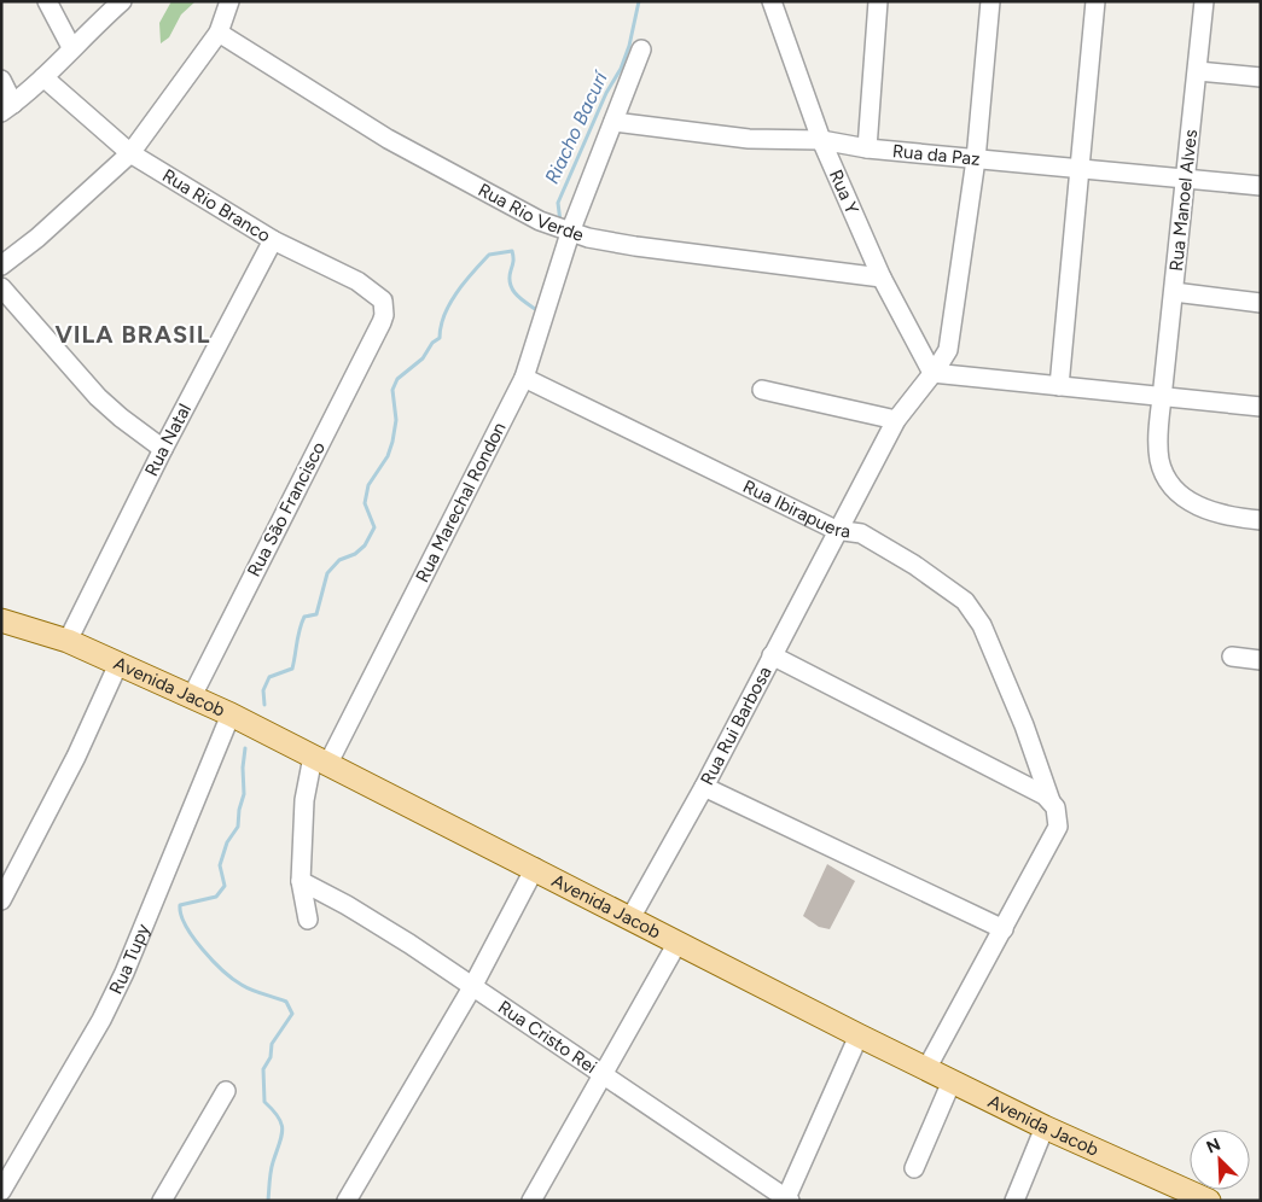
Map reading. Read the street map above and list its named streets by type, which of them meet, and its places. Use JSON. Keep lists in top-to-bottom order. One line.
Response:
{"streets":{"main road":["Avenida Jacob"],"street":["Rua da Paz","Rua Y","Rua Manoel Alves","Rua Rio Branco","Rua Rio Verde","Rua Natal","Rua Marechal Rondon","Rua Ibirapuera","Rua São Francisco","Rua Rui Barbosa","Rua Tupy","Rua Cristo Rei"]},"crossings":[["Rua da Paz","Rua Y"],["Rua da Paz","Rua Manoel Alves"],["Rua da Paz","Rua Marechal Rondon"],["Rua da Paz","Rua Rui Barbosa"],["Rua Y","Rua Rio Verde"],["Rua Y","Rua Rui Barbosa"],["Rua Rio Branco","Rua Natal"],["Rua Rio Branco","Rua São Francisco"],["Rua Rio Verde","Rua Marechal Rondon"],["Rua Natal","Avenida Jacob"],["Rua Marechal Rondon","Rua Ibirapuera"],["Rua Marechal Rondon","Avenida Jacob"],["Rua Marechal Rondon","Rua Cristo Rei"],["Rua Ibirapuera","Rua Rui Barbosa"],["Rua São Francisco","Avenida Jacob"],["Avenida Jacob","Rua Rui Barbosa"],["Avenida Jacob","Rua Tupy"]],"districts":["VILA BRASIL"],"water":["Riacho Bacurí"],"north":"top left"}
